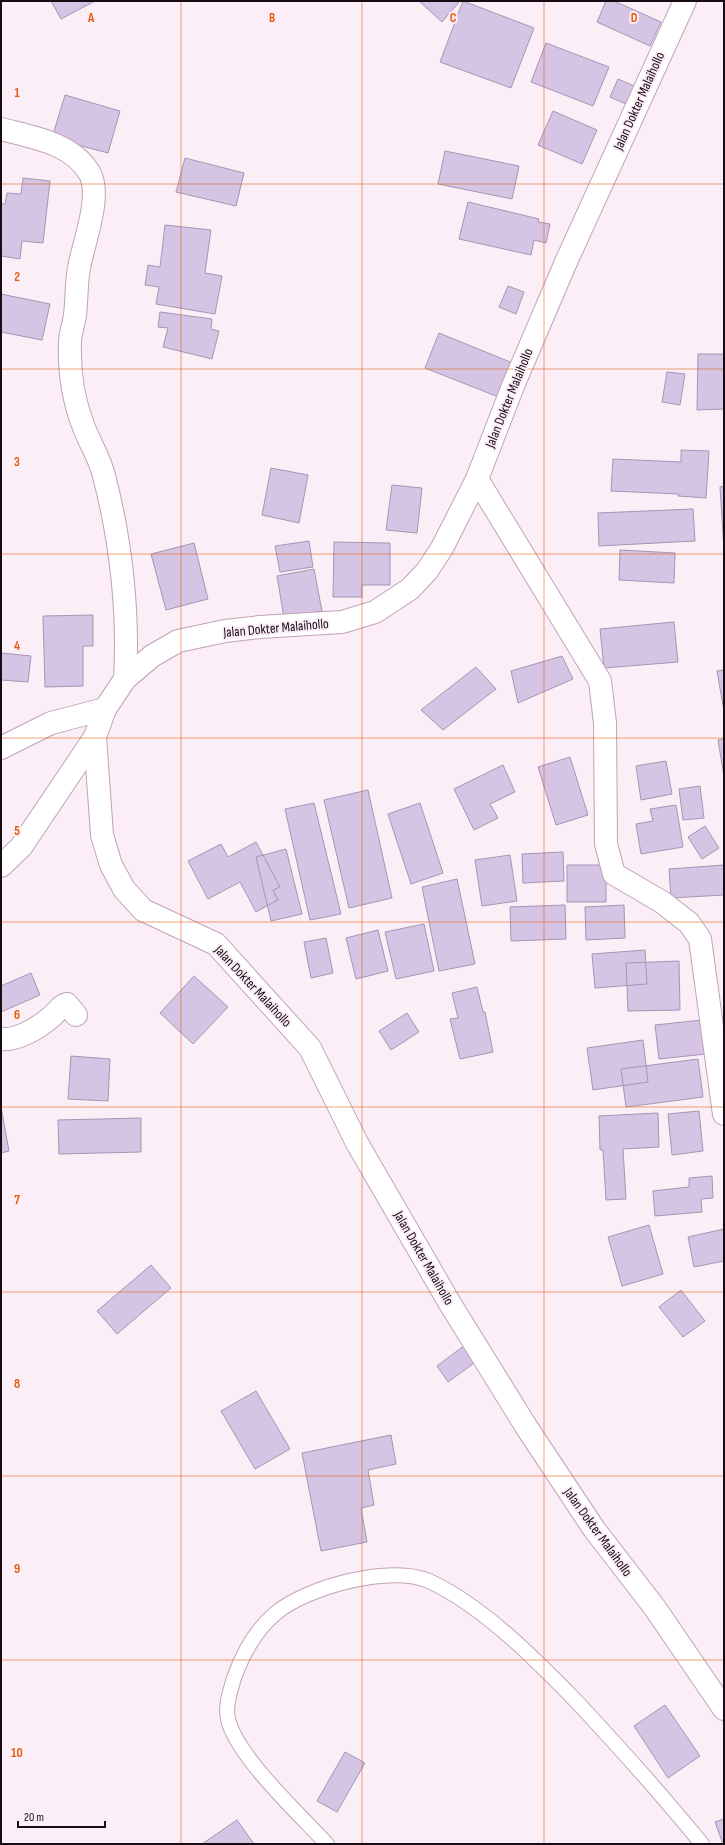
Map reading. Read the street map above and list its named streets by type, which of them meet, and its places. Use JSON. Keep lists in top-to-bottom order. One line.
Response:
{"streets":{"main road":["Jalan Dokter Malaihollo"]},"scale_bar":"20 m","grid":{"columns":["A","B","C","D"],"rows":["1","2","3","4","5","6","7","8","9","10"]}}
